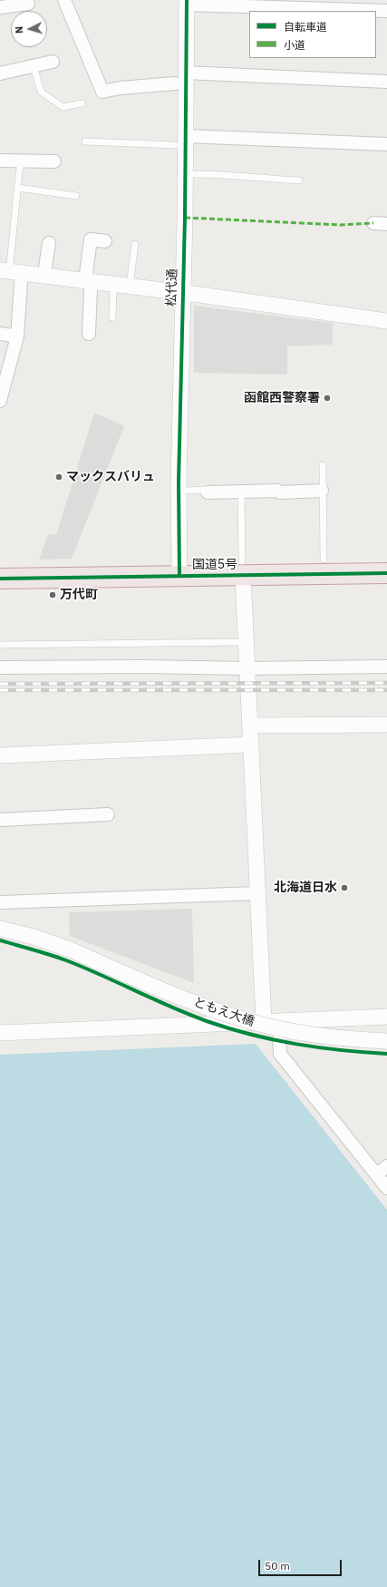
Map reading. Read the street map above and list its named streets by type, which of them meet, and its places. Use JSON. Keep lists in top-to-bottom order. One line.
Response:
{"streets":{"highway":["国道5号"],"street":["松代通","ともえ大橋"]},"crossings":[["松代通","国道5号"]],"places":["函館西警察署","マックスバリュ","万代町","北海道日水"],"legend":["自転車道","小道"],"scale_bar":"50 m","north":"left"}
